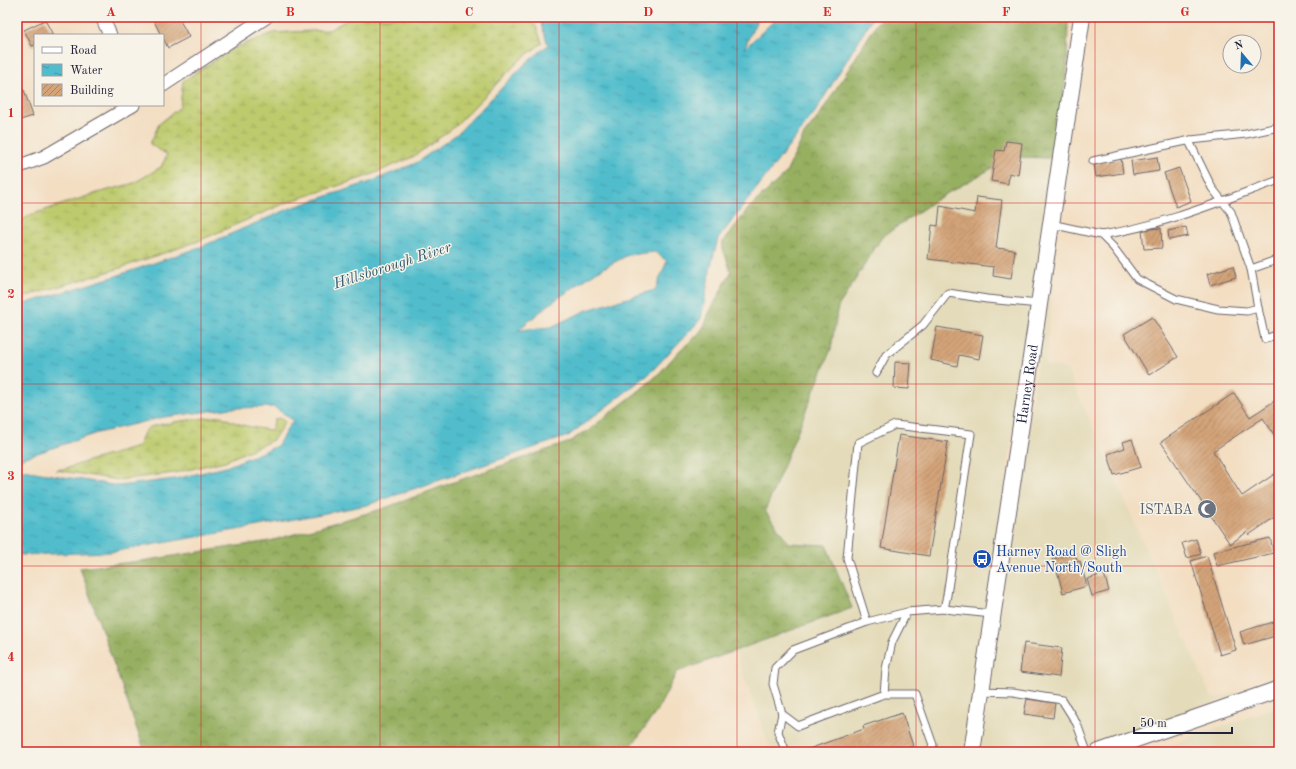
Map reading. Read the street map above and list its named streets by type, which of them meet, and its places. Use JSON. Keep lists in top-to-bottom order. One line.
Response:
{"streets":{"street":["Harney Road"]},"water":["Hillsborough River"],"places":{"mosque":["ISTABA"],"bus stop":["Harney Road @ Sligh Avenue North/South"]},"legend":["Road","Water","Building"],"scale_bar":"50 m","north":"top","grid":{"columns":["A","B","C","D","E","F","G"],"rows":["1","2","3","4"]}}
